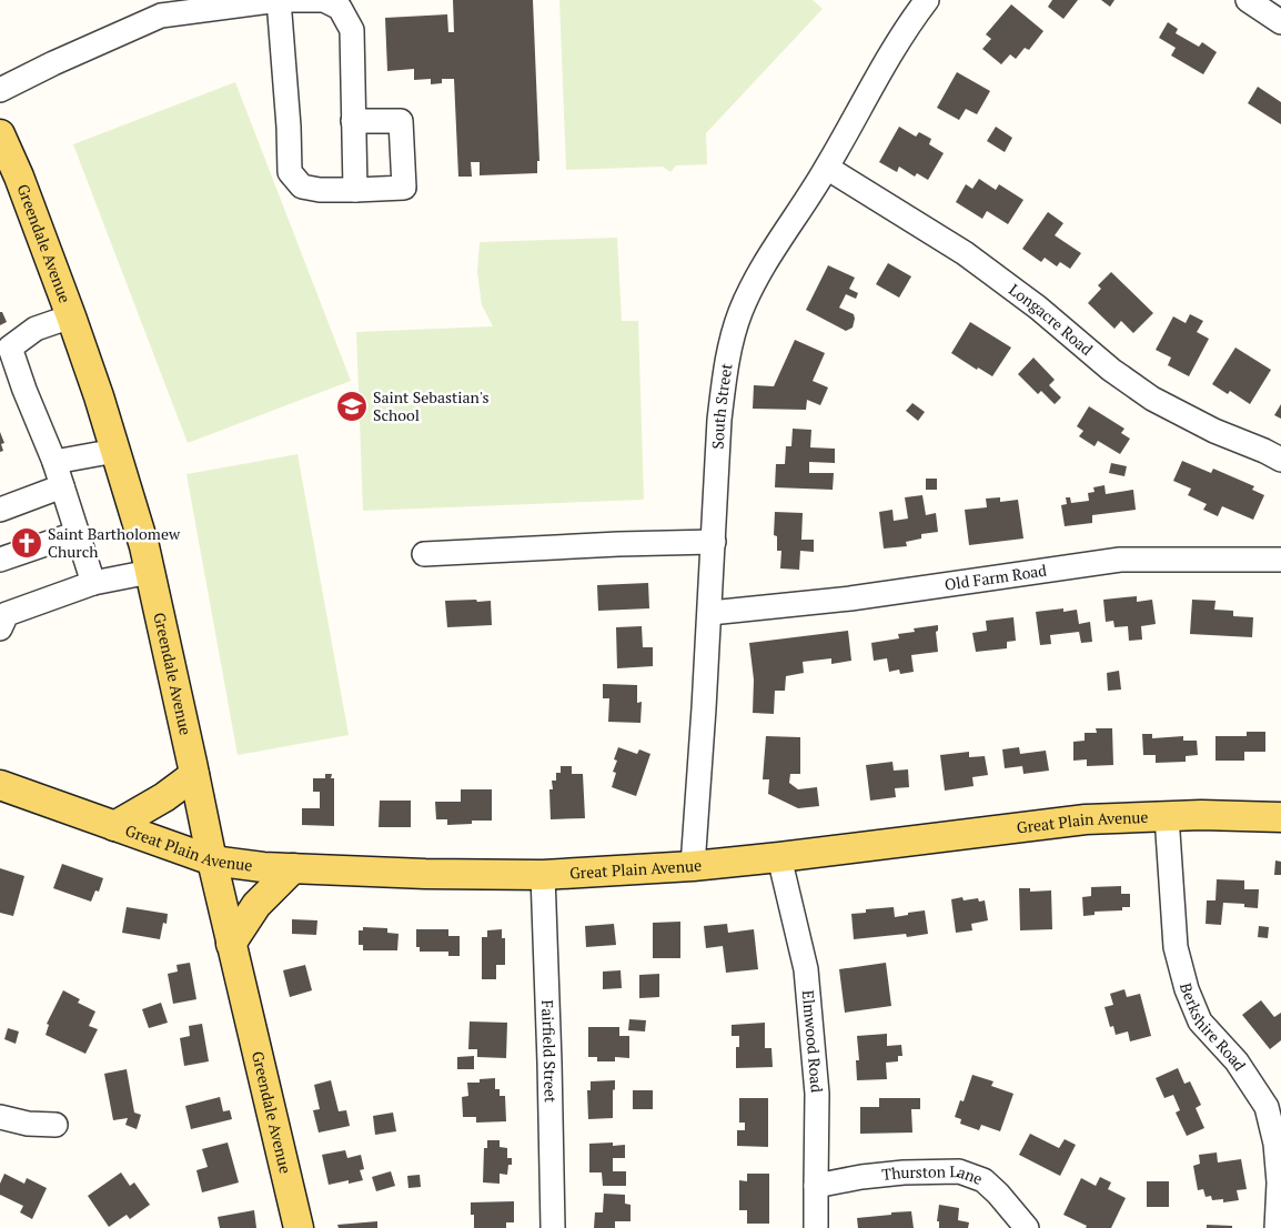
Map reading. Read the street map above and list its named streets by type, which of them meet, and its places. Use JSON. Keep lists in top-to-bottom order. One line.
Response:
{"streets":{"main road":["Greendale Avenue","Great Plain Avenue"],"street":["Longacre Road","South Street","Old Farm Road","Berkshire Road","Elmwood Road","Fairfield Street","Thurston Lane"]},"crossings":[["Greendale Avenue","Great Plain Avenue"],["Longacre Road","South Street"],["South Street","Old Farm Road"],["South Street","Great Plain Avenue"],["Great Plain Avenue","Berkshire Road"],["Great Plain Avenue","Elmwood Road"],["Great Plain Avenue","Fairfield Street"],["Elmwood Road","Thurston Lane"]],"places":{"school or university":["Saint Sebastian's School"],"church":["Saint Bartholomew Church"]}}
